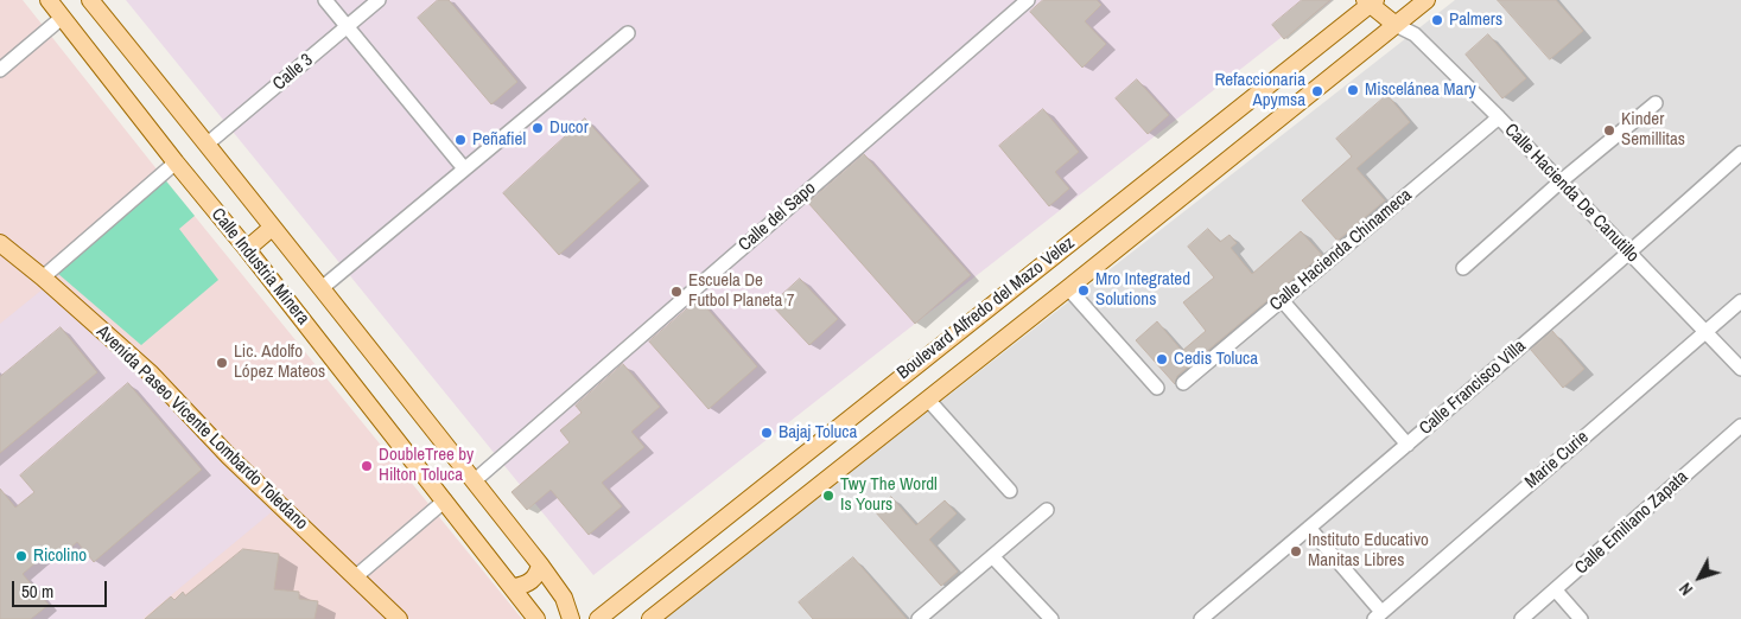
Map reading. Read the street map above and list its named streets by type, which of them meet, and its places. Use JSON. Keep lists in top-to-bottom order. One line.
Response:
{"streets":{"main road":["Calle Industria Minera","Boulevard Alfredo del Mazo Velez","Avenida Paseo Vicente Lombardo Toledano"],"street":["Calle 3","Calle Hacienda De Canutillo","Calle del Sapo","Calle Hacienda Chinameca","Calle Francisco Villa","Marie Curie","Calle Emiliano Zapata"]},"crossings":[["Calle 3","Calle Industria Minera"],["Calle Hacienda De Canutillo","Calle Hacienda Chinameca"],["Calle Hacienda De Canutillo","Boulevard Alfredo del Mazo Velez"],["Calle Hacienda De Canutillo","Calle Francisco Villa"],["Calle Hacienda De Canutillo","Marie Curie"],["Calle del Sapo","Calle Industria Minera"]],"places":["Palmers","Miscelánea Mary","Refaccionaria Apymsa","Ducor","Kinder Semillitas","Peñafiel","Mro Integrated Solutions","Escuela De Futbol Planeta 7","Cedis Toluca","Lic. Adolfo López Mateos","Bajaj Toluca","DoubleTree by Hilton Toluca","Twy The Wordl Is Yours","Instituto Educativo Manitas Libres","Ricolino"],"scale_bar":"50 m","north":"bottom left"}
